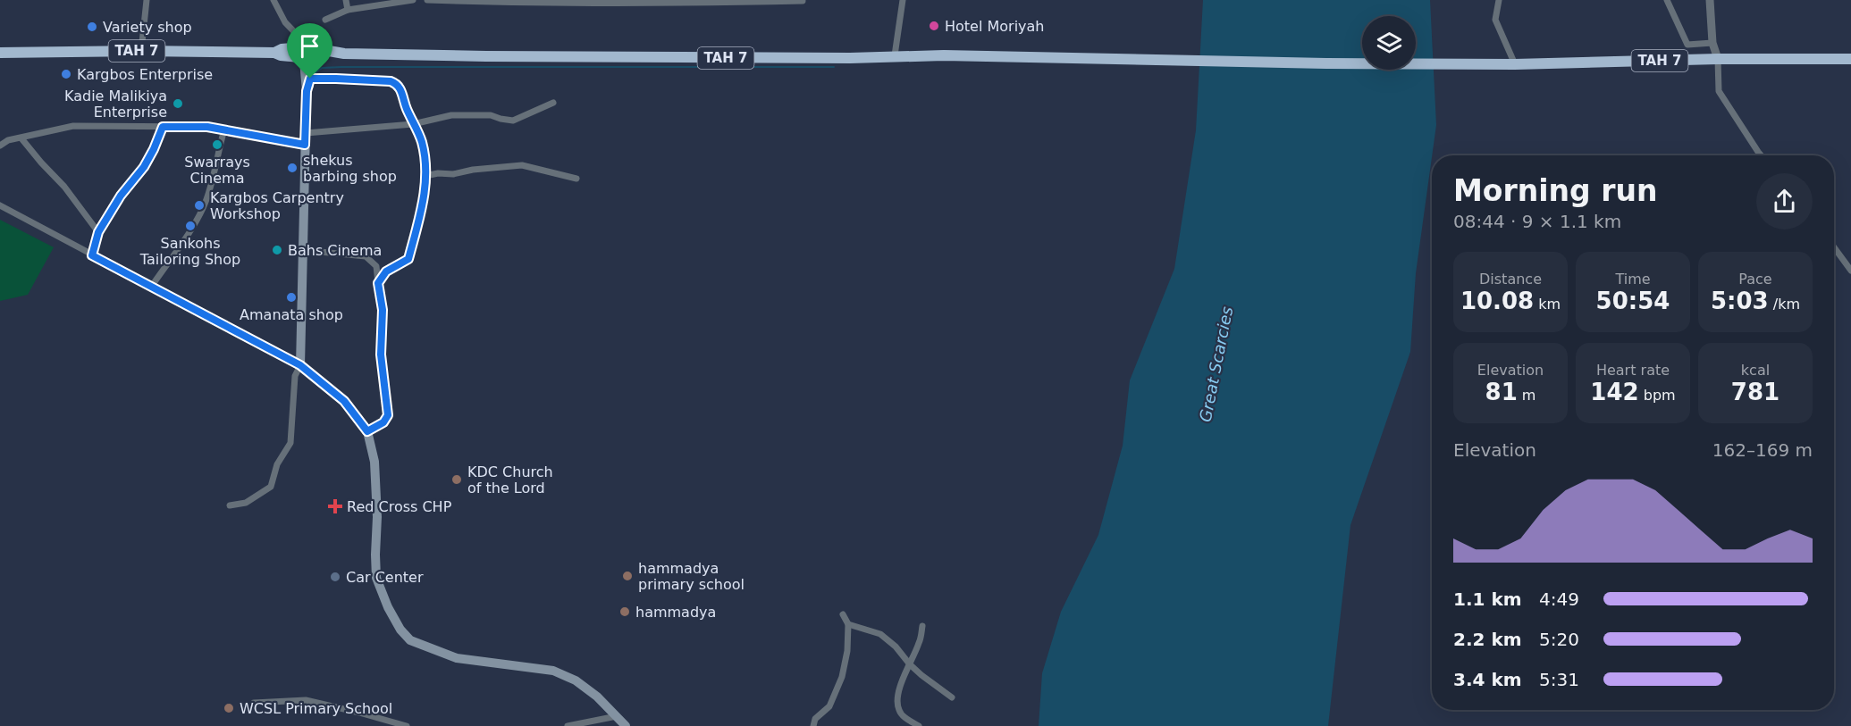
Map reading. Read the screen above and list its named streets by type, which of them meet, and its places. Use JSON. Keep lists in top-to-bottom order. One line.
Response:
{"streets":{"highway":["TAH 7"]},"water":["Great Scarcies"],"places":{"other":["Hotel Moriyah","Variety shop","Kargbos Enterprise","Kadie Malikiya Enterprise","Swarrays Cinema","shekus barbing shop","Kargbos Carpentry Workshop","Sankohs Tailoring Shop","Bahs Cinema","Amanata shop","KDC Church of the Lord","hammadya primary school","Car Center","hammadya","WCSL Primary School"],"health":["Red Cross CHP"]},"page":{"heading":["Morning run","08:44 · 9 × 1.1 km"],"stats":[["Distance","10.08 km"],["Time","50:54"],["Pace","5:03 /km"],["Elevation","81 m"],["Heart rate","142 bpm"],["kcal","781"]],"chart":["Elevation","162–169 m"],"list":[{"name":"1.1 km","note":"4:49"},{"name":"2.2 km","note":"5:20"},{"name":"3.4 km","note":"5:31"}]}}
